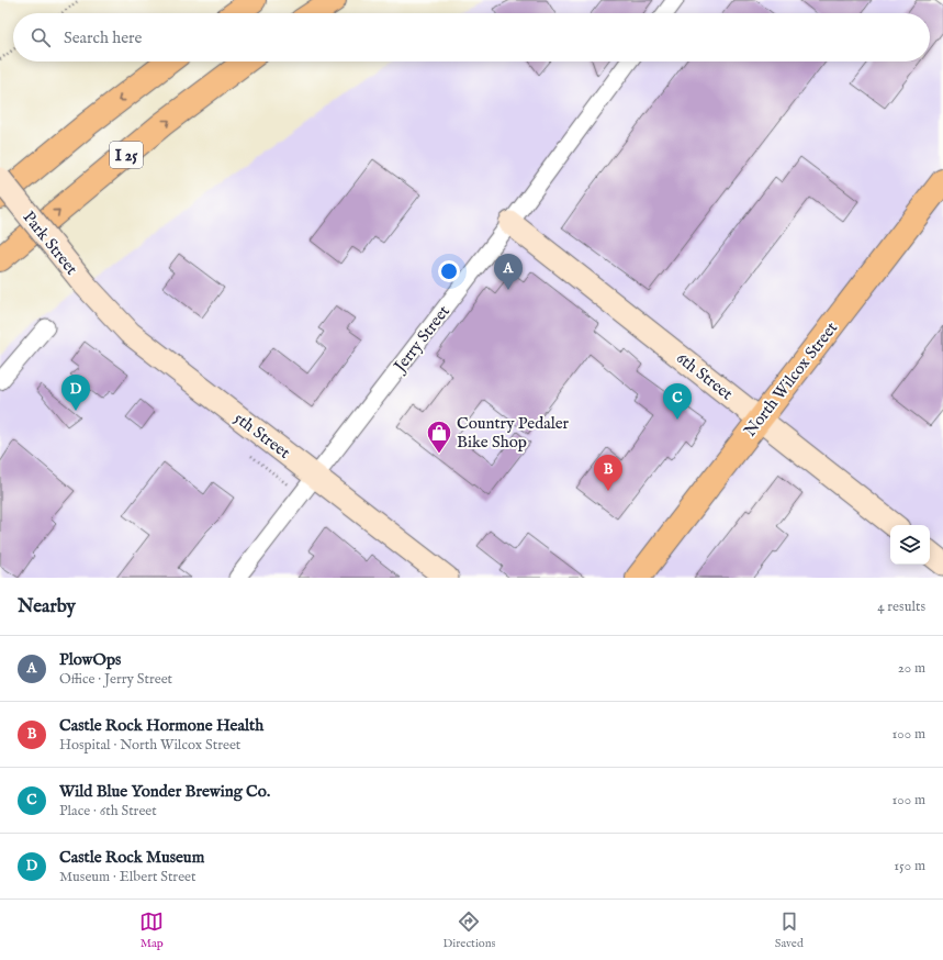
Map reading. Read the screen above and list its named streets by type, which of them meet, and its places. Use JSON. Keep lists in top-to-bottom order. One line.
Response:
{"streets":{"main road":["I 25","North Wilcox Street"],"street":["Park Street","Jerry Street","6th Street","5th Street"]},"crossings":[["Park Street","5th Street"],["Jerry Street","6th Street"],["Jerry Street","5th Street"],["6th Street","North Wilcox Street"]],"places":{"shop":["Country Pedaler Bike Shop"]},"page":{"search":"Search here","pins":["A","D","C","B"],"heading":["Nearby","4 results"],"list":[{"mark":"A","name":"PlowOps","note":"Office · Jerry Street","value":"20 m"},{"mark":"B","name":"Castle Rock Hormone Health","note":"Hospital · North Wilcox Street","value":"100 m"},{"mark":"C","name":"Wild Blue Yonder Brewing Co.","note":"Place · 6th Street","value":"100 m"},{"mark":"D","name":"Castle Rock Museum","note":"Museum · Elbert Street","value":"150 m"}],"nav":["Map","Directions","Saved"]}}
